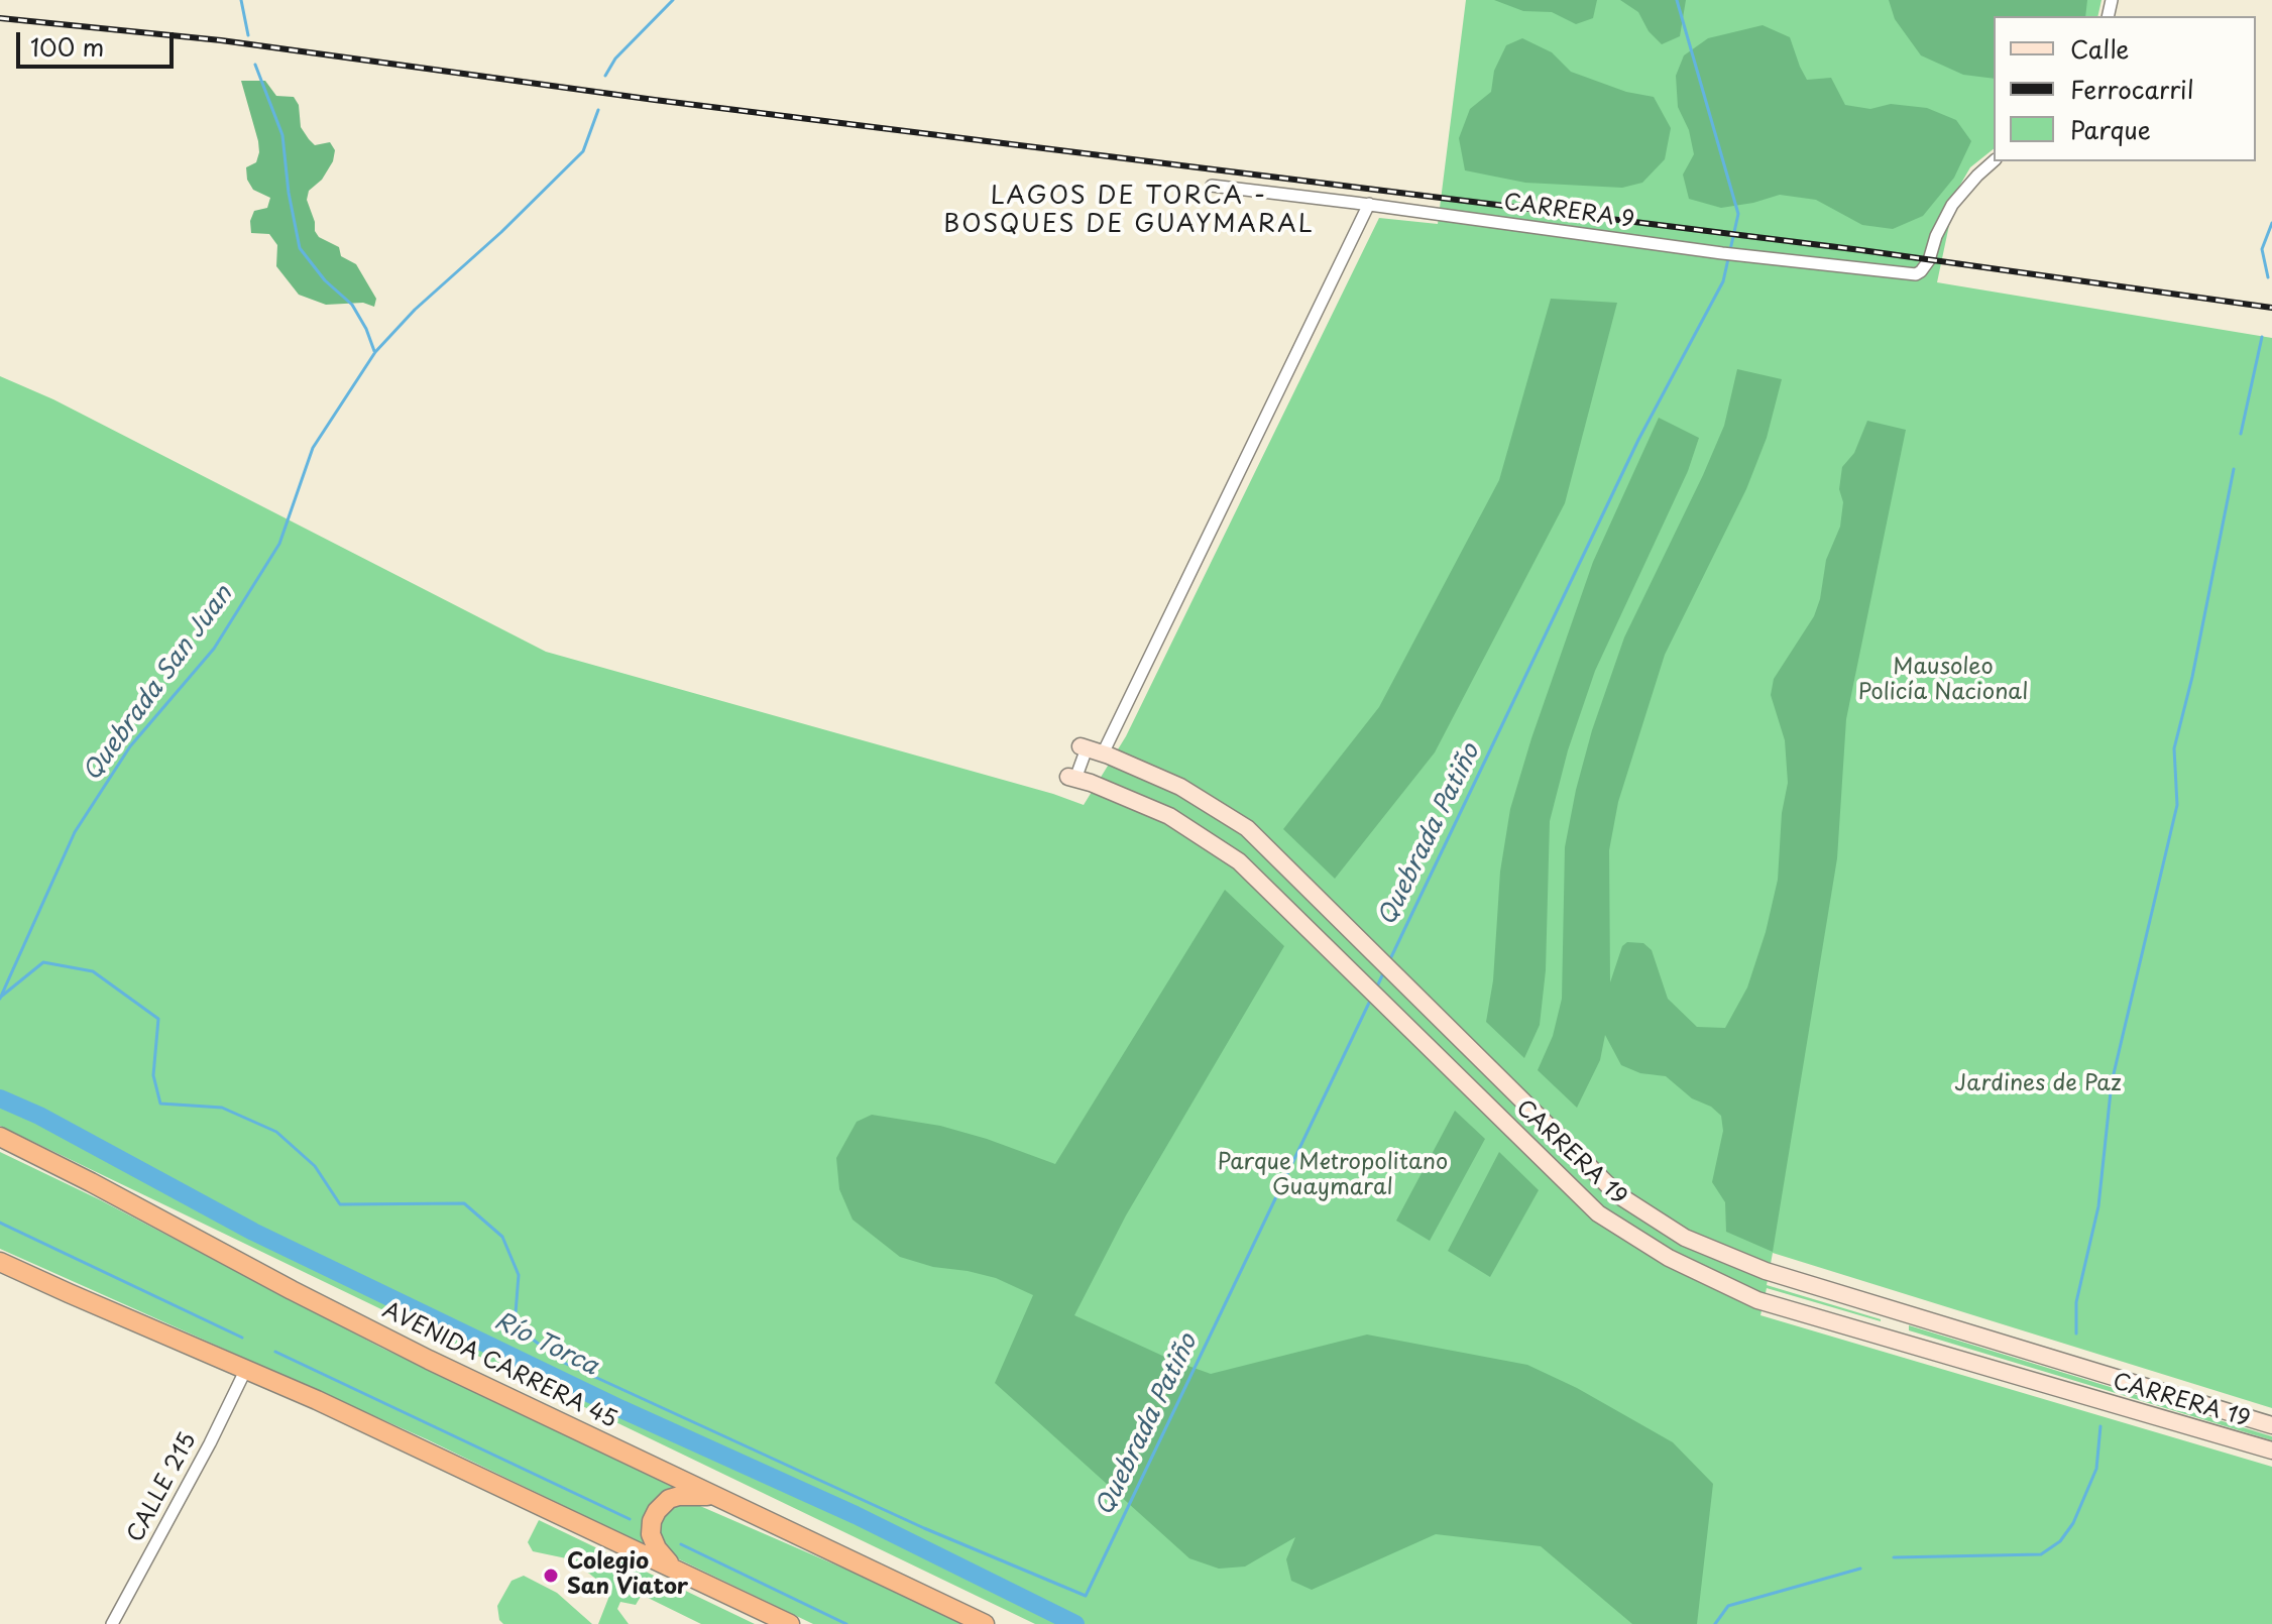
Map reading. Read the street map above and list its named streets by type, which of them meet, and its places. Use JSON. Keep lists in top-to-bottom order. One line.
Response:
{"streets":{"highway":["AVENIDA CARRERA 45"],"main road":["CARRERA 19"],"street":["CARRERA 9","CALLE 215"]},"districts":["LAGOS DE TORCA - BOSQUES DE GUAYMARAL"],"water":["Quebrada San Juan","Quebrada Patiño","Río Torca"],"parks":["Mausoleo Policía Nacional","Jardines de Paz","Parque Metropolitano Guaymaral"],"places":["Colegio San Viator"],"legend":["Calle","Ferrocarril","Parque"],"scale_bar":"100 m"}
